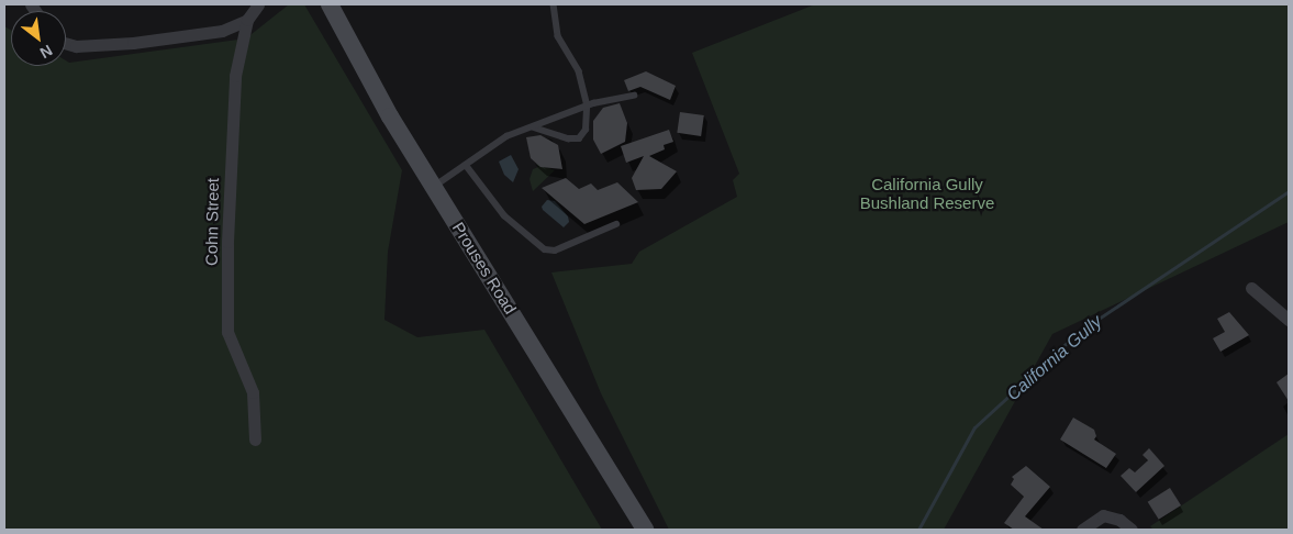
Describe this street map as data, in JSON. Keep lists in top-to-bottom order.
{
  "streets": {
    "street": ["Cohn Street", "Prouses Road"]
  },
  "water": ["California Gully"],
  "parks": ["California Gully Bushland Reserve"],
  "north": "bottom right"
}
